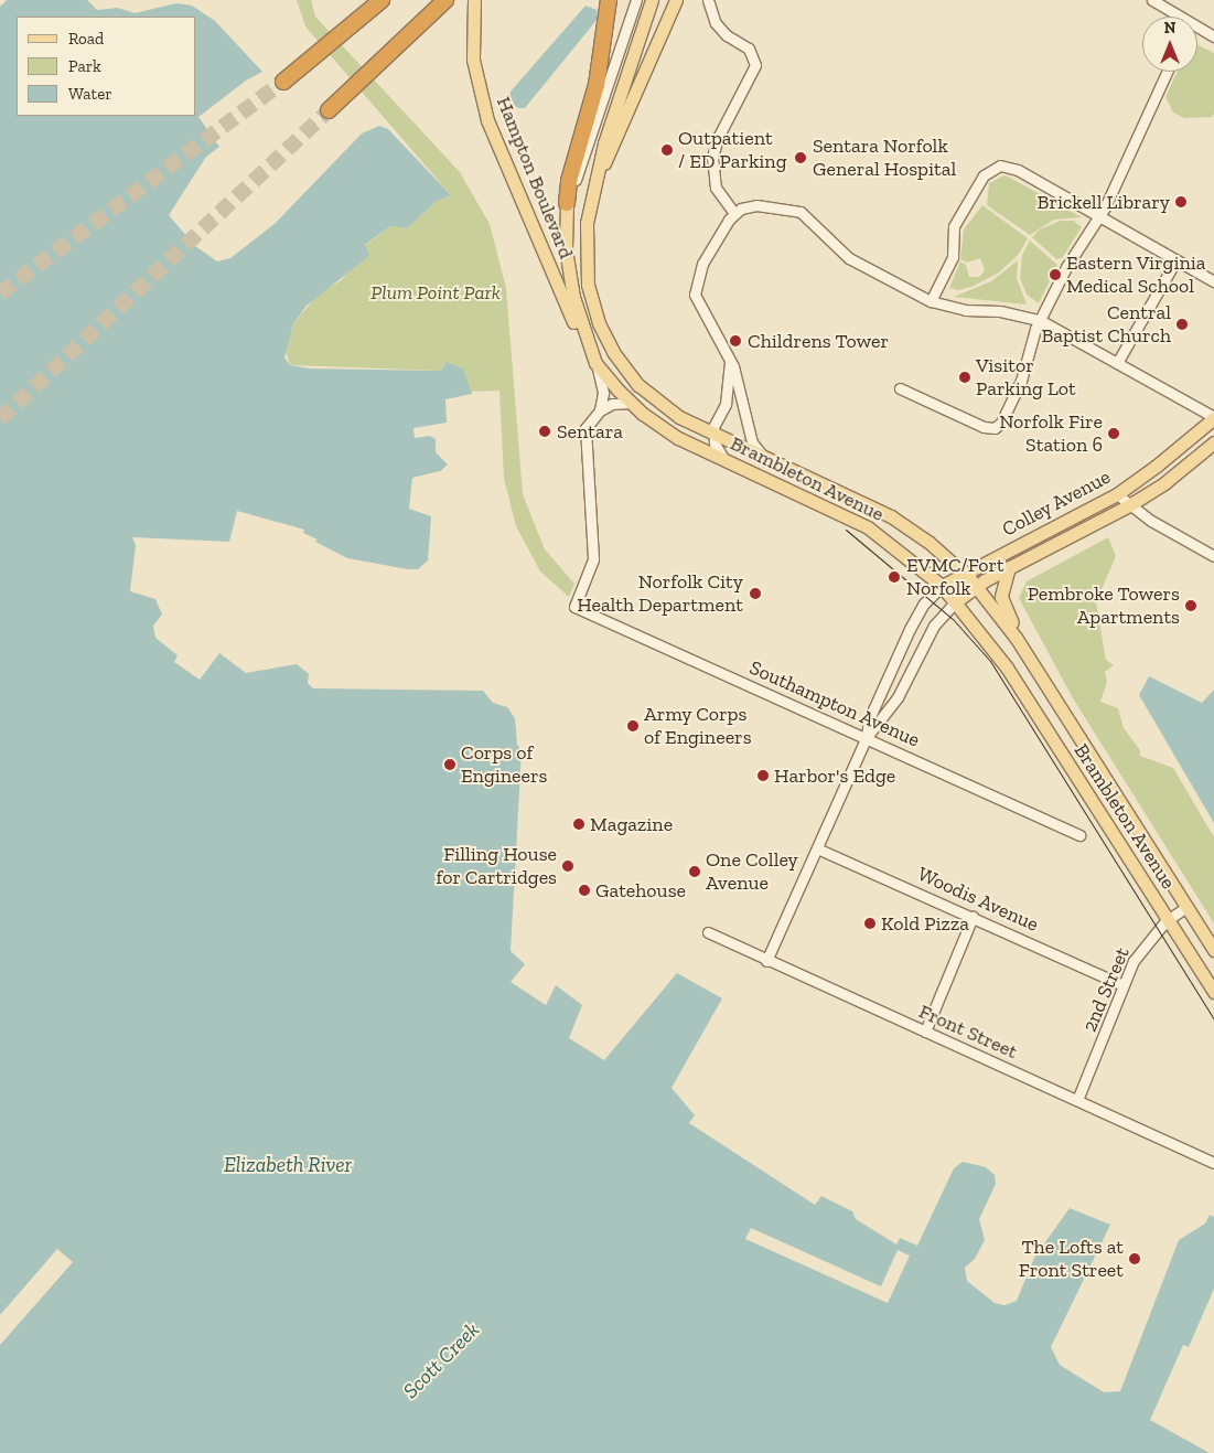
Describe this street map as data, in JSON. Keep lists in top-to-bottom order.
{
  "streets": {
    "main road": ["Hampton Boulevard", "Brambleton Avenue", "Colley Avenue"],
    "street": [
      "Southampton Avenue",
      "Woodis Avenue",
      "2nd Street",
      "Front Street"
    ]
  },
  "crossings": [
    ["Hampton Boulevard", "Brambleton Avenue"],
    ["Brambleton Avenue", "Colley Avenue"],
    ["Brambleton Avenue", "2nd Street"],
    ["Colley Avenue", "Southampton Avenue"],
    ["Colley Avenue", "Woodis Avenue"],
    ["Colley Avenue", "Front Street"],
    ["Woodis Avenue", "2nd Street"],
    ["2nd Street", "Front Street"]
  ],
  "water": ["Elizabeth River", "Scott Creek"],
  "parks": ["Plum Point Park"],
  "places": [
    "Outpatient / ED Parking",
    "Sentara Norfolk General Hospital",
    "Brickell Library",
    "Eastern Virginia Medical School",
    "Central Baptist Church",
    "Childrens Tower",
    "Visitor Parking Lot",
    "Sentara",
    "Norfolk Fire Station 6",
    "EVMC/Fort Norfolk",
    "Norfolk City Health Department",
    "Pembroke Towers Apartments",
    "Army Corps of Engineers",
    "Corps of Engineers",
    "Harbor's Edge",
    "Magazine",
    "Filling House for Cartridges",
    "One Colley Avenue",
    "Gatehouse",
    "Kold Pizza",
    "The Lofts at Front Street"
  ],
  "legend": ["Road", "Park", "Water"],
  "north": "top"
}
